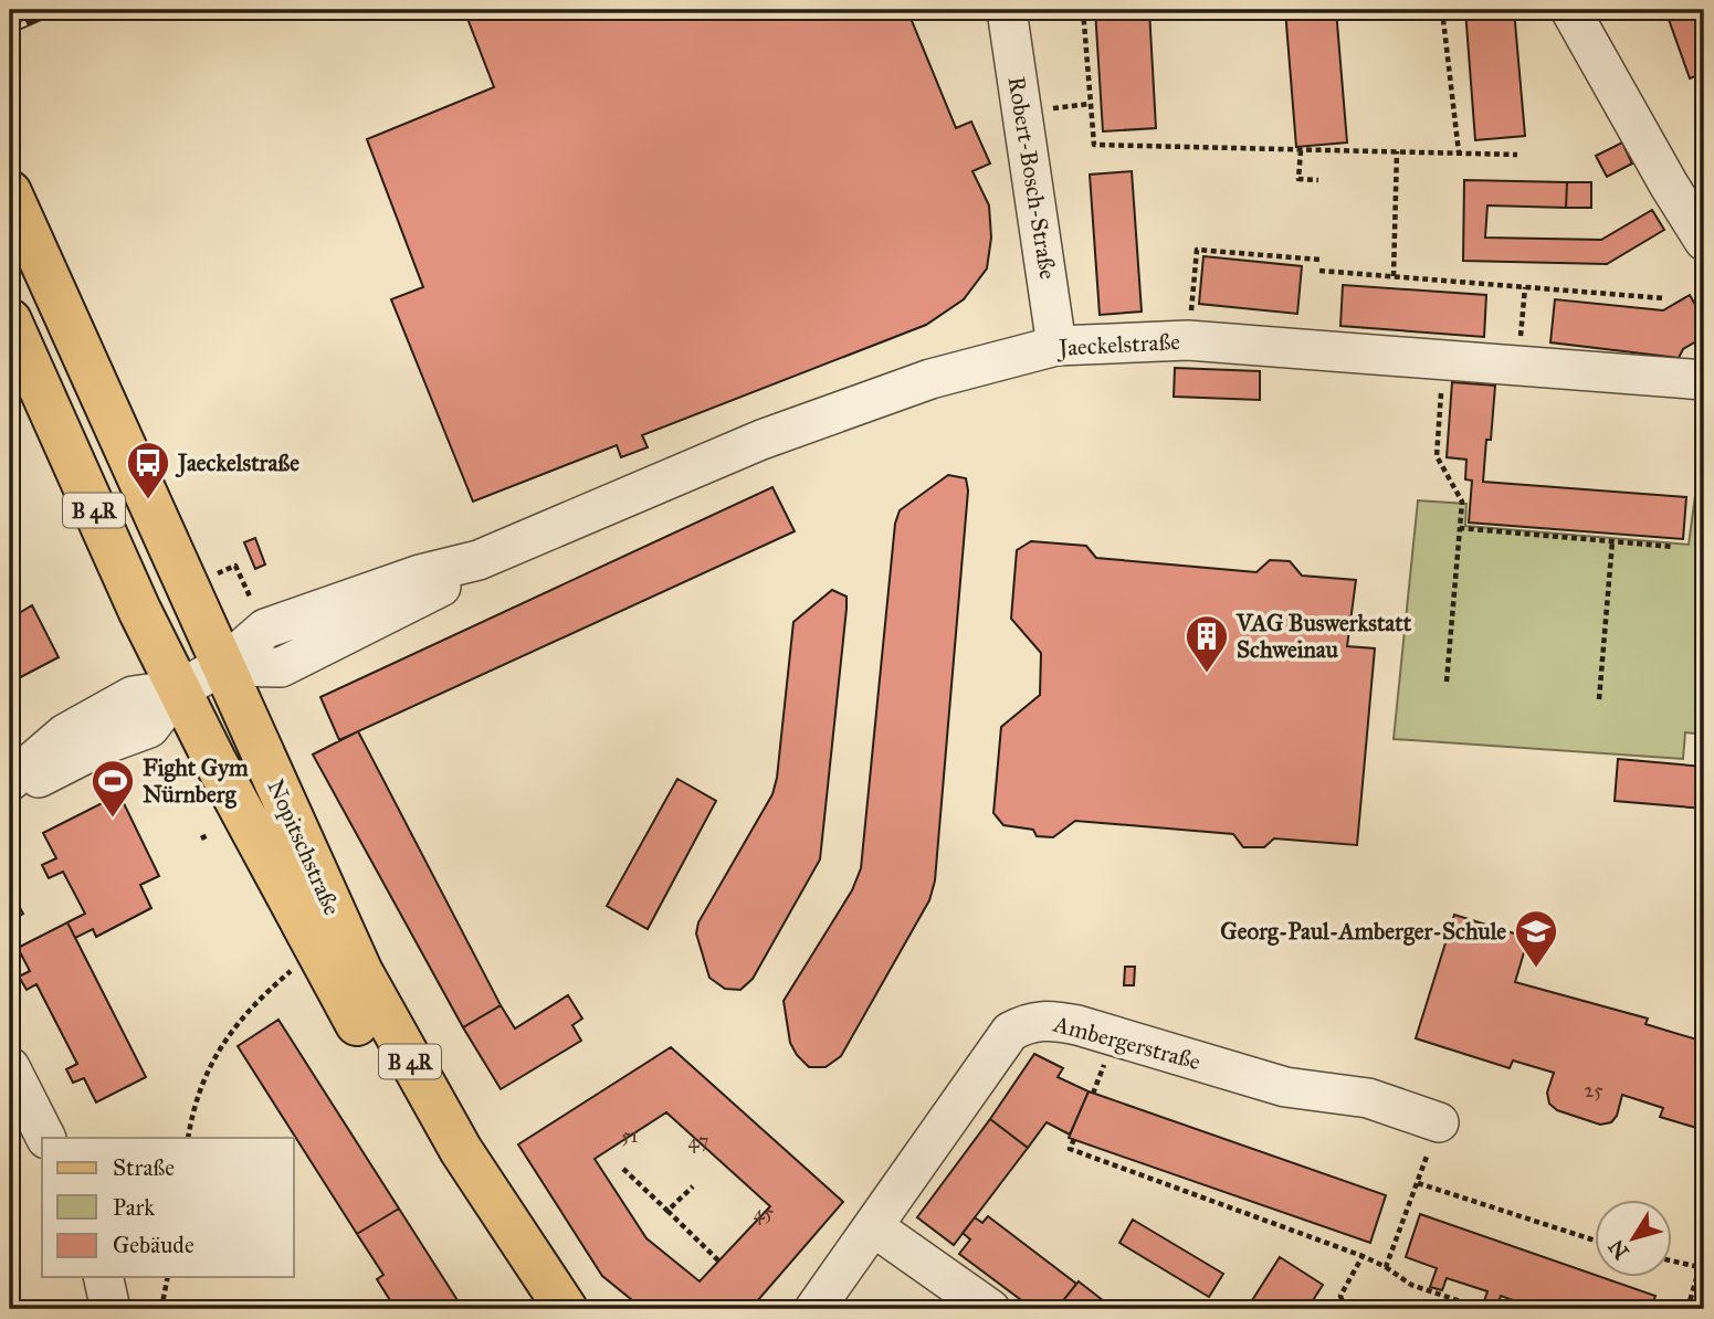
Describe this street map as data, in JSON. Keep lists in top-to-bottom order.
{
  "streets": {
    "main road": ["B 4R", "Nopitschstraße"],
    "street": ["Robert-Bosch-Straße", "Jaeckelstraße", "Ambergerstraße"]
  },
  "crossings": [
    ["Robert-Bosch-Straße", "Jaeckelstraße"],
    ["Jaeckelstraße", "Nopitschstraße"]
  ],
  "places": {
    "bus stop": ["Jaeckelstraße"],
    "building": ["VAG Buswerkstatt Schweinau"],
    "sports": ["Fight Gym Nürnberg"],
    "school or university": ["Georg-Paul-Amberger-Schule"]
  },
  "house_numbers": [
    "25",
    "51",
    "47",
    "45"
  ],
  "legend": ["Straße", "Park", "Gebäude"],
  "north": "bottom left"
}
